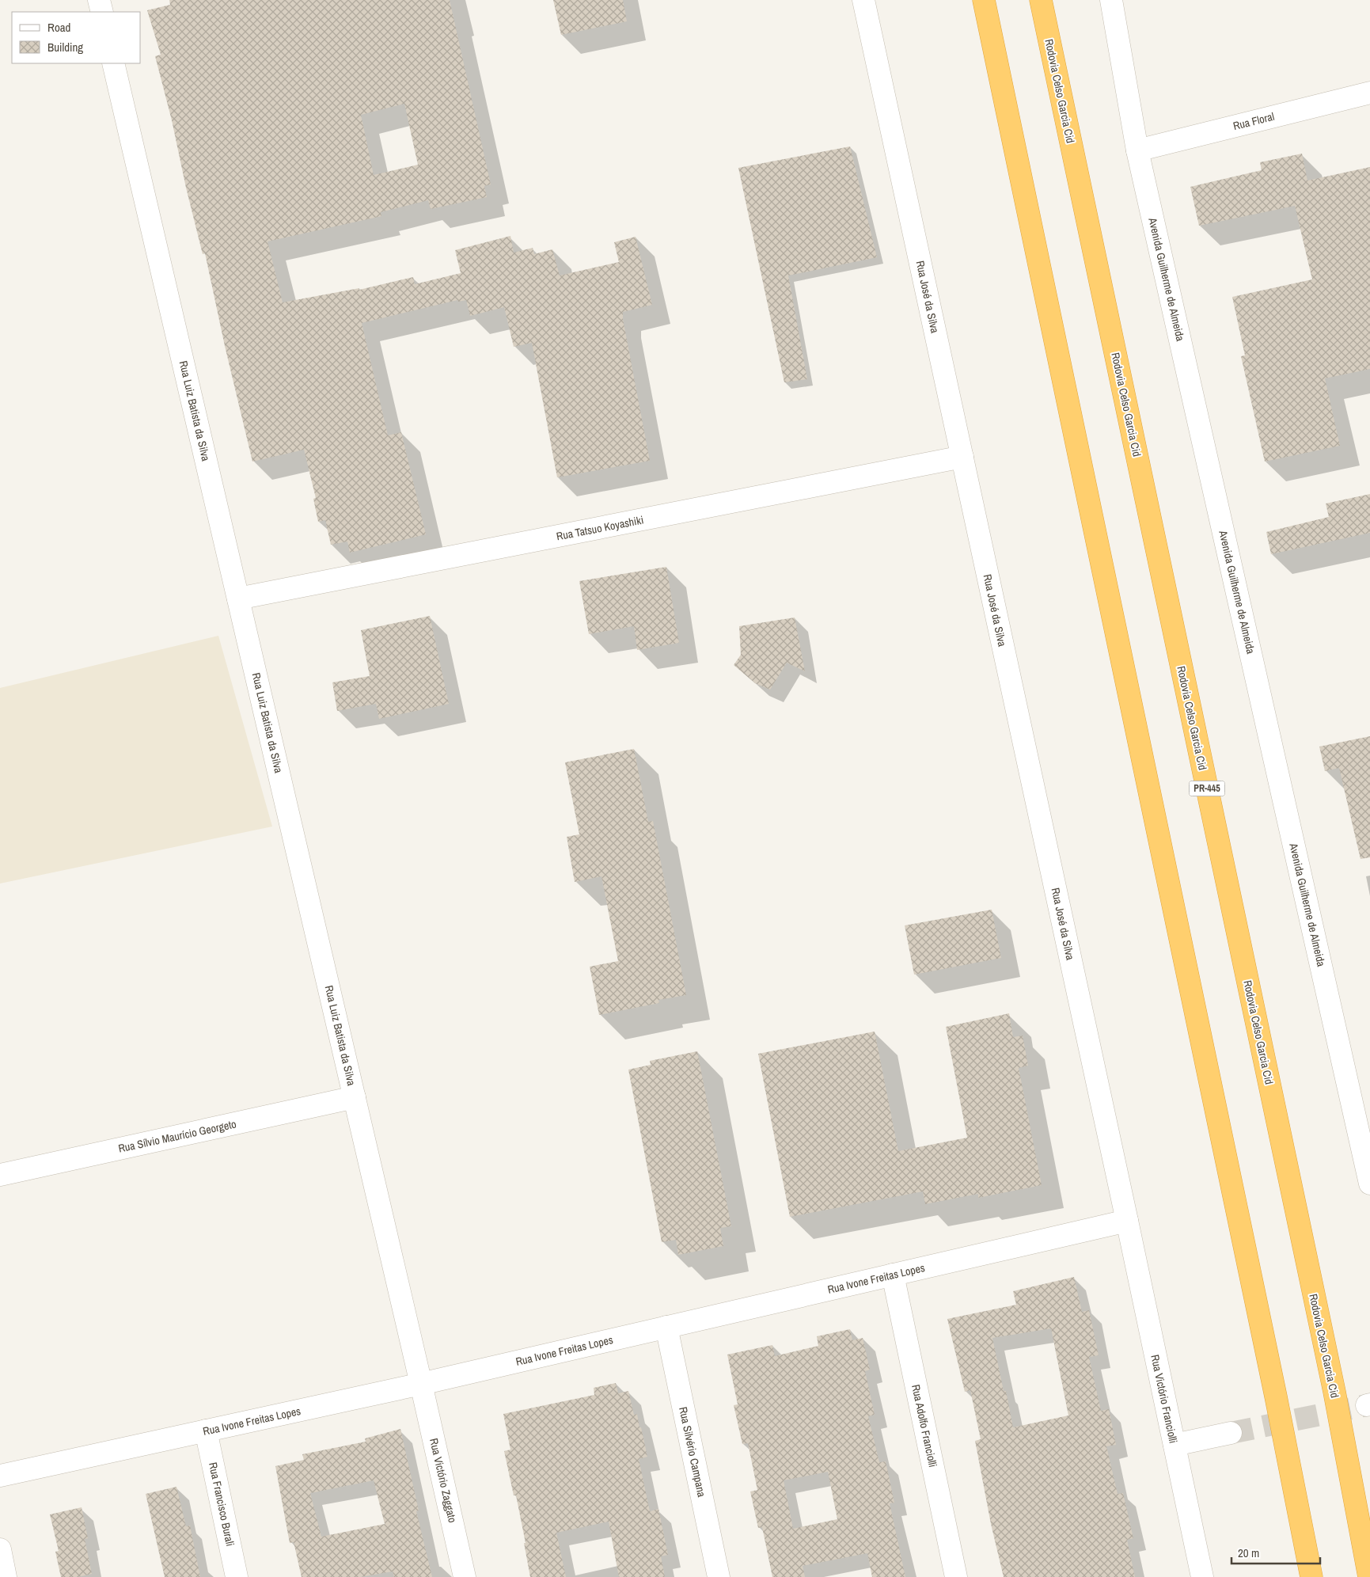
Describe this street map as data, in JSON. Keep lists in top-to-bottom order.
{
  "streets": {
    "highway": ["Rodovia Celso Garcia Cid", "PR-445"],
    "street": [
      "Rua Floral",
      "Avenida Guilherme de Almeida",
      "Rua José da Silva",
      "Rua Luiz Batista da Silva",
      "Rua Tatsuo Koyashiki",
      "Rua Sílvio Maurício Georgeto",
      "Rua Ivone Freitas Lopes",
      "Rua Victório Franciolli",
      "Rua Adolfo Franciolli",
      "Rua Silvério Campana",
      "Rua Victório Zaggato",
      "Rua Francisco Burali"
    ]
  },
  "crossings": [
    ["Rua Floral", "Avenida Guilherme de Almeida"],
    ["Rua José da Silva", "Rua Tatsuo Koyashiki"],
    ["Rua José da Silva", "Rua Ivone Freitas Lopes"],
    ["Rua José da Silva", "Rua Victório Franciolli"],
    ["Rua Luiz Batista da Silva", "Rua Tatsuo Koyashiki"],
    ["Rua Luiz Batista da Silva", "Rua Sílvio Maurício Georgeto"],
    ["Rua Luiz Batista da Silva", "Rua Ivone Freitas Lopes"],
    ["Rua Luiz Batista da Silva", "Rua Victório Zaggato"],
    ["Rua Ivone Freitas Lopes", "Rua Victório Franciolli"],
    ["Rua Ivone Freitas Lopes", "Rua Adolfo Franciolli"],
    ["Rua Ivone Freitas Lopes", "Rua Silvério Campana"],
    ["Rua Ivone Freitas Lopes", "Rua Victório Zaggato"],
    ["Rua Ivone Freitas Lopes", "Rua Francisco Burali"]
  ],
  "legend": ["Road", "Building"],
  "scale_bar": "20 m"
}
